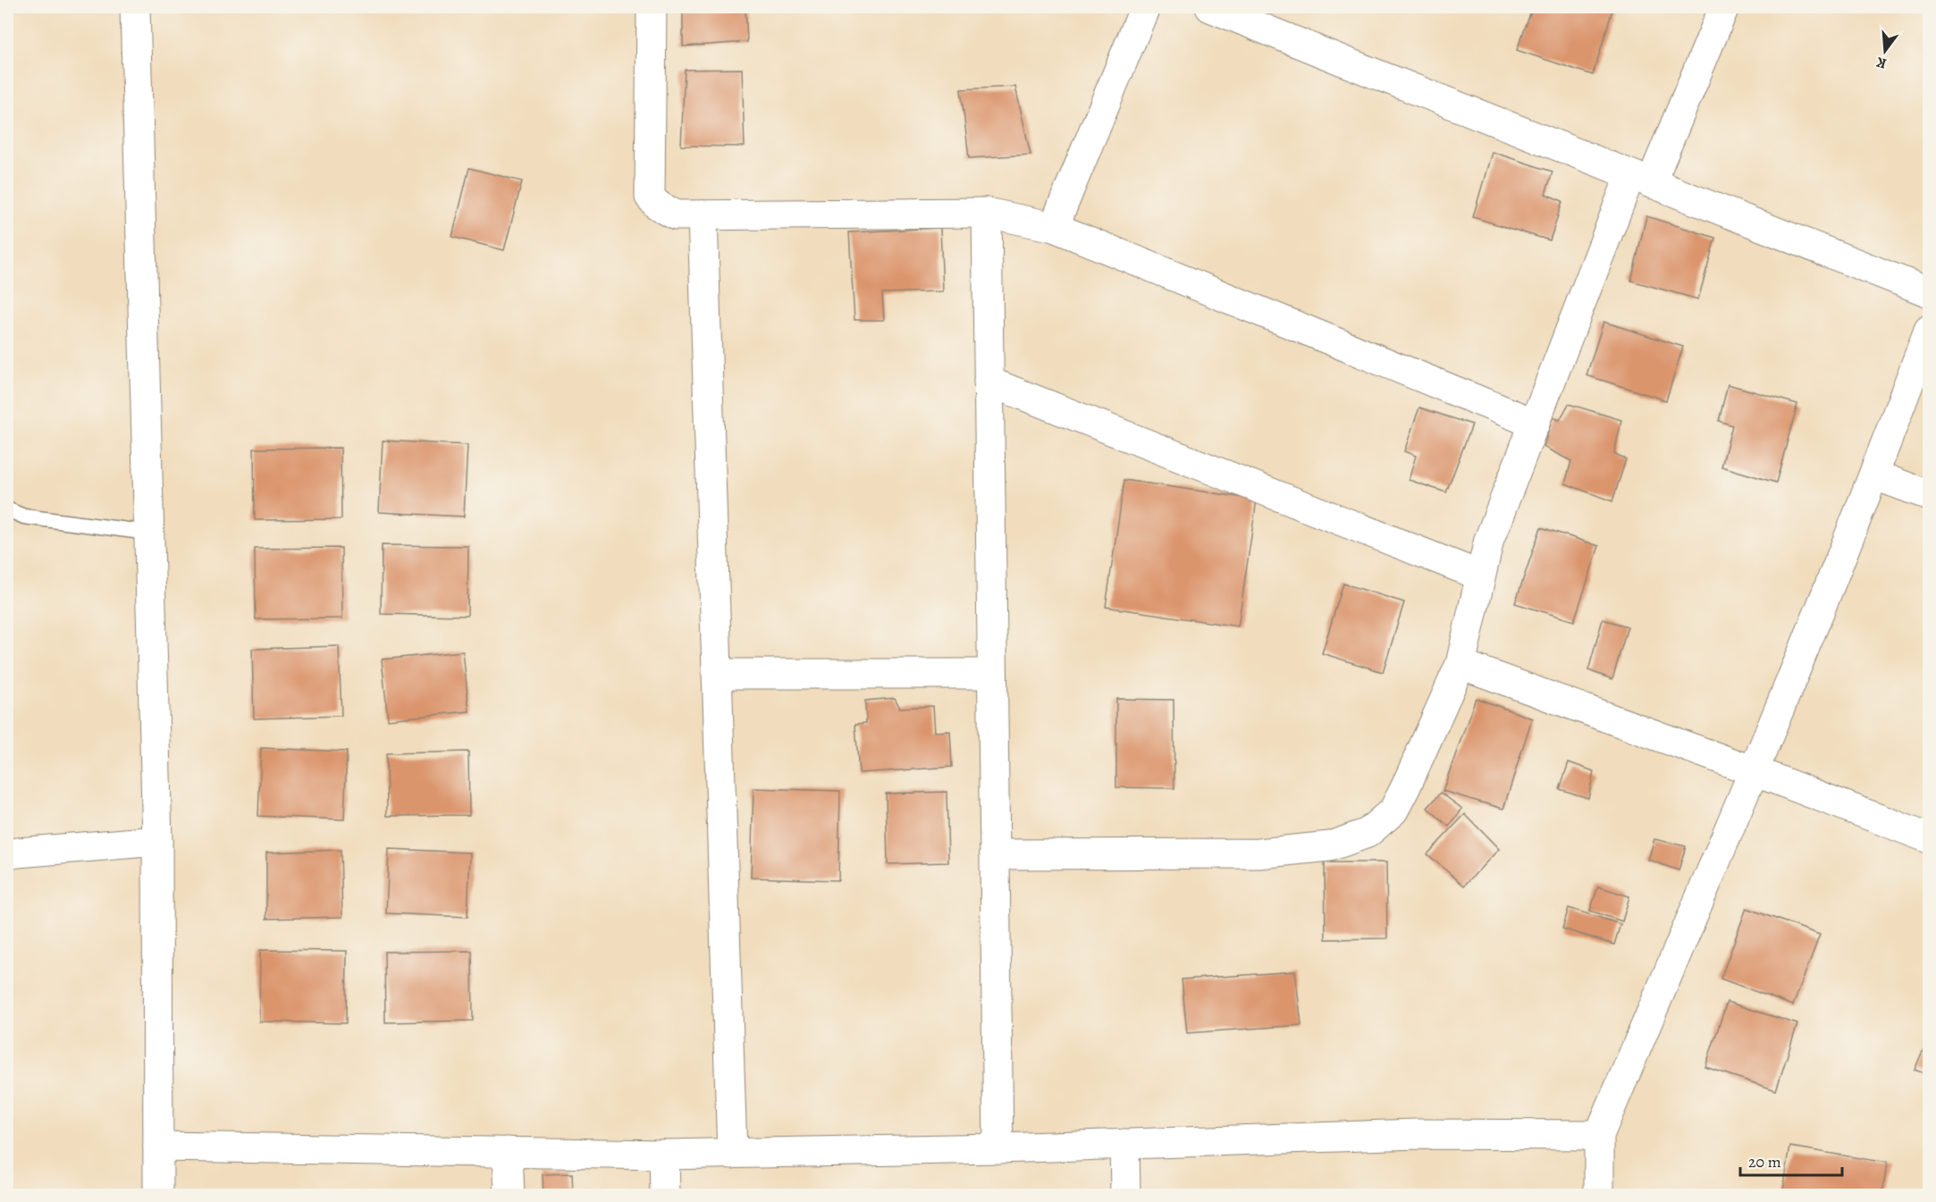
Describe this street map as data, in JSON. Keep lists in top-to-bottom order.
{
  "scale_bar": "20 m",
  "north": "bottom"
}
